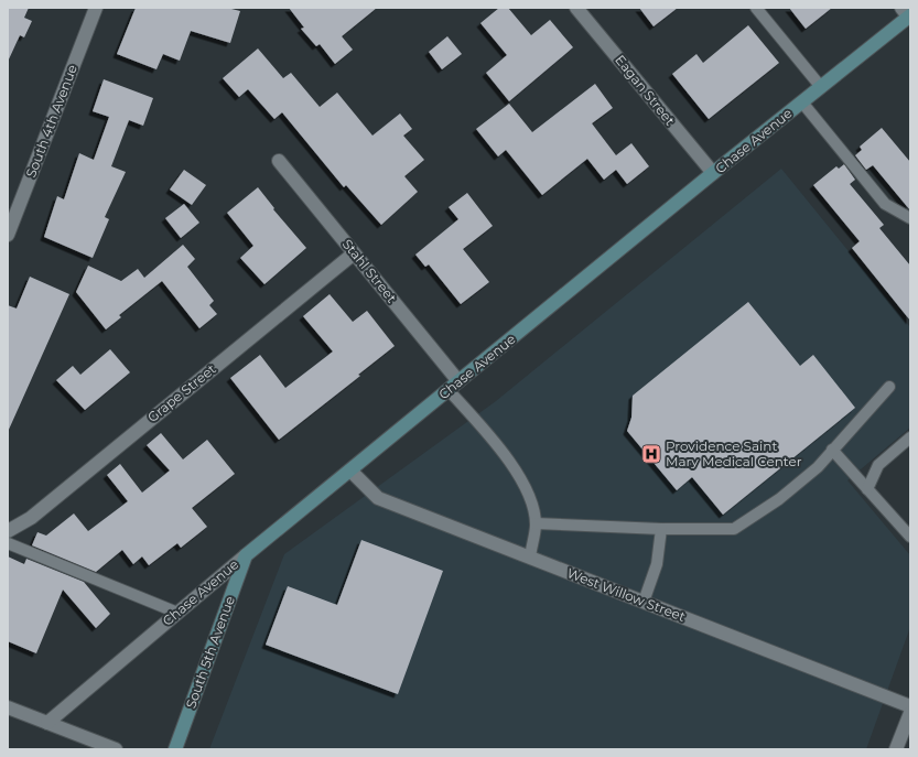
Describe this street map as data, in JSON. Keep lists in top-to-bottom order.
{
  "streets": {
    "street": [
      "Eagan Street",
      "South 4th Avenue",
      "Chase Avenue",
      "Stahl Street",
      "Grape Street",
      "West Willow Street",
      "South 5th Avenue"
    ]
  },
  "crossings": [
    ["Eagan Street", "Chase Avenue"],
    ["Chase Avenue", "Stahl Street"],
    ["Chase Avenue", "West Willow Street"],
    ["Chase Avenue", "South 5th Avenue"],
    ["Stahl Street", "Grape Street"]
  ],
  "places": {
    "hospital": ["Providence Saint Mary Medical Center"]
  }
}
